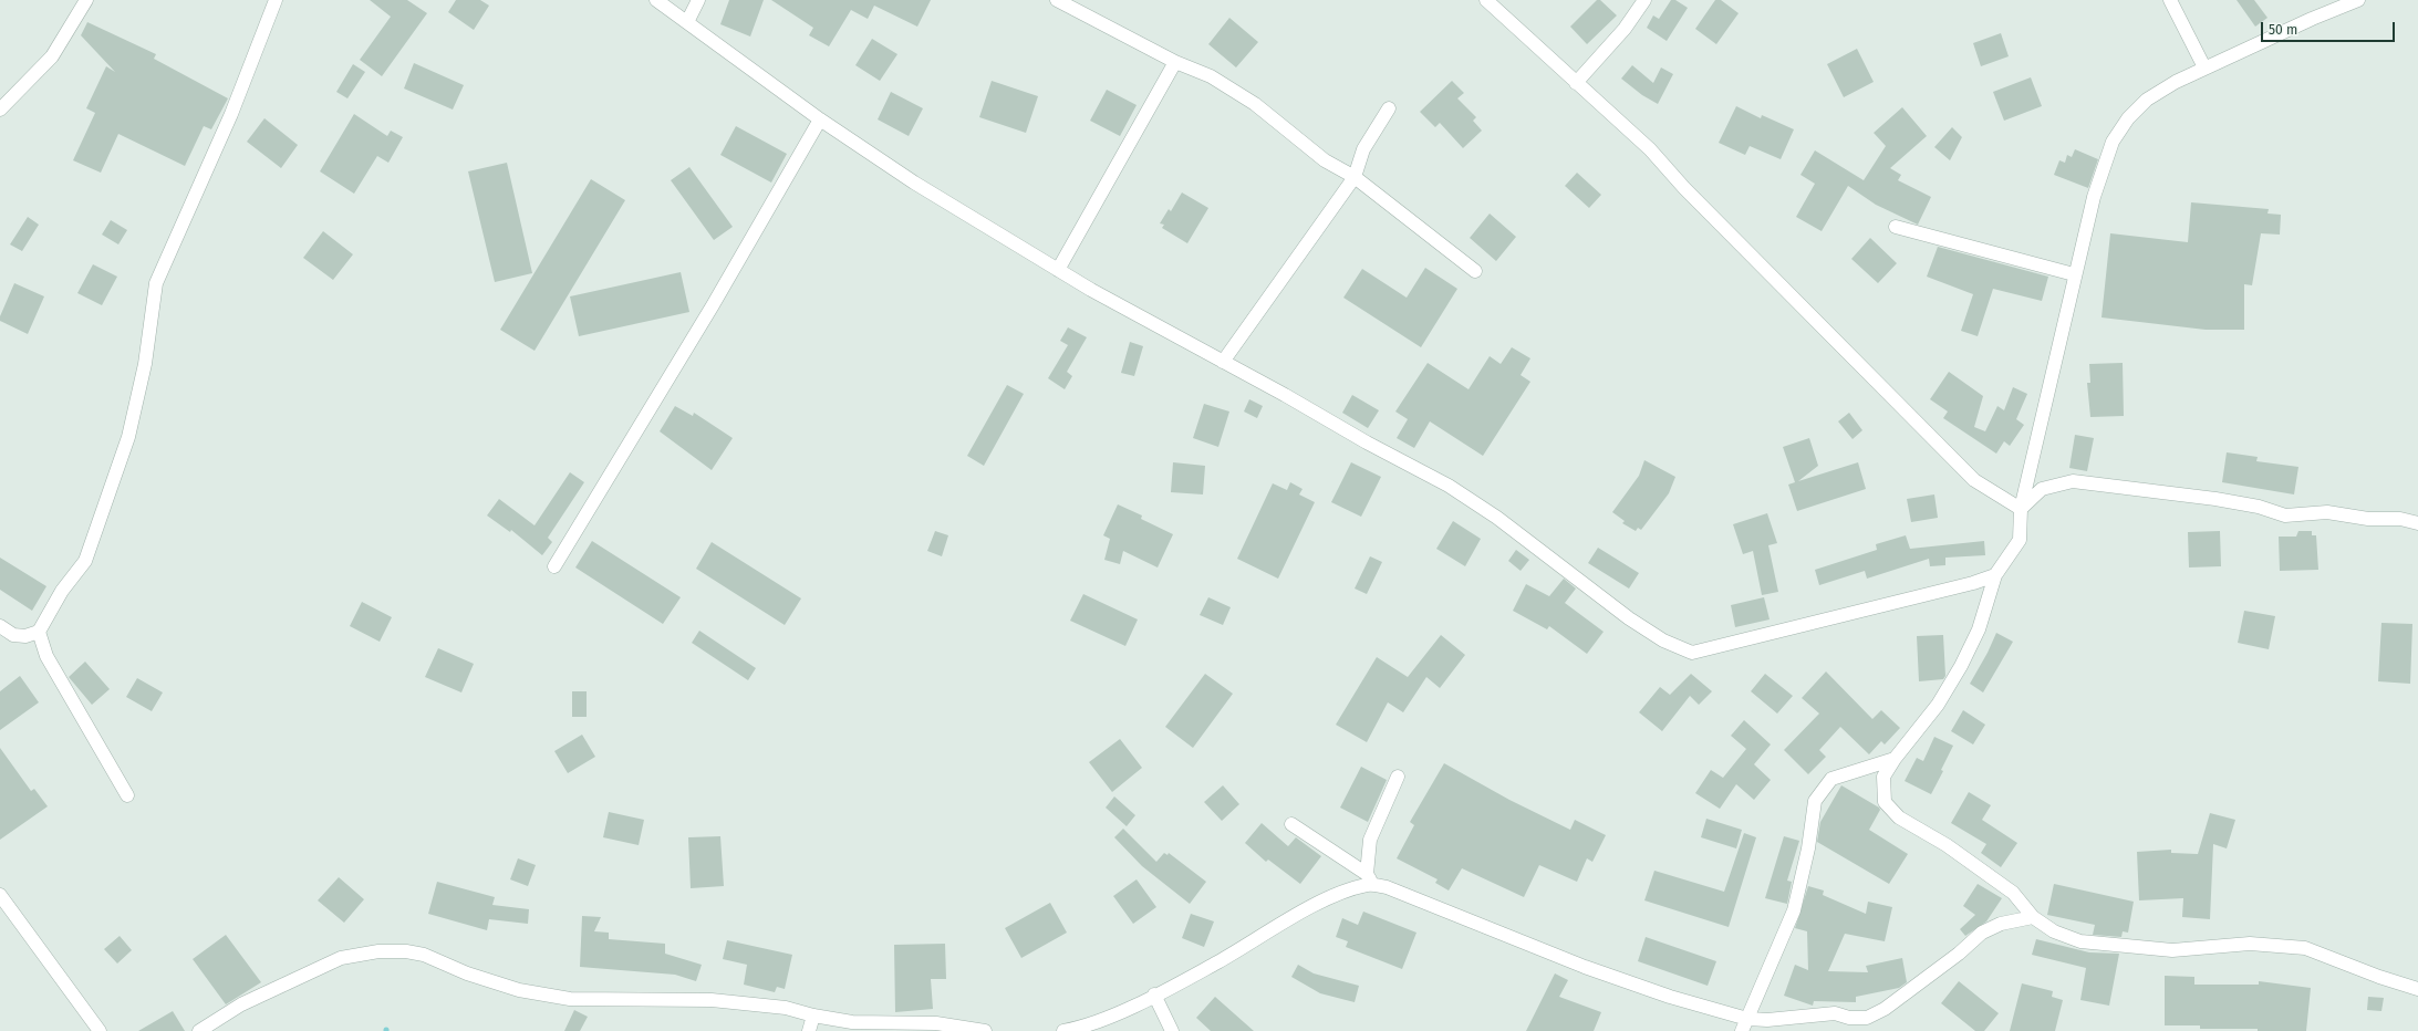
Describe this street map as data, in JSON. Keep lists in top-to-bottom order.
{
  "scale_bar": "50 m"
}
